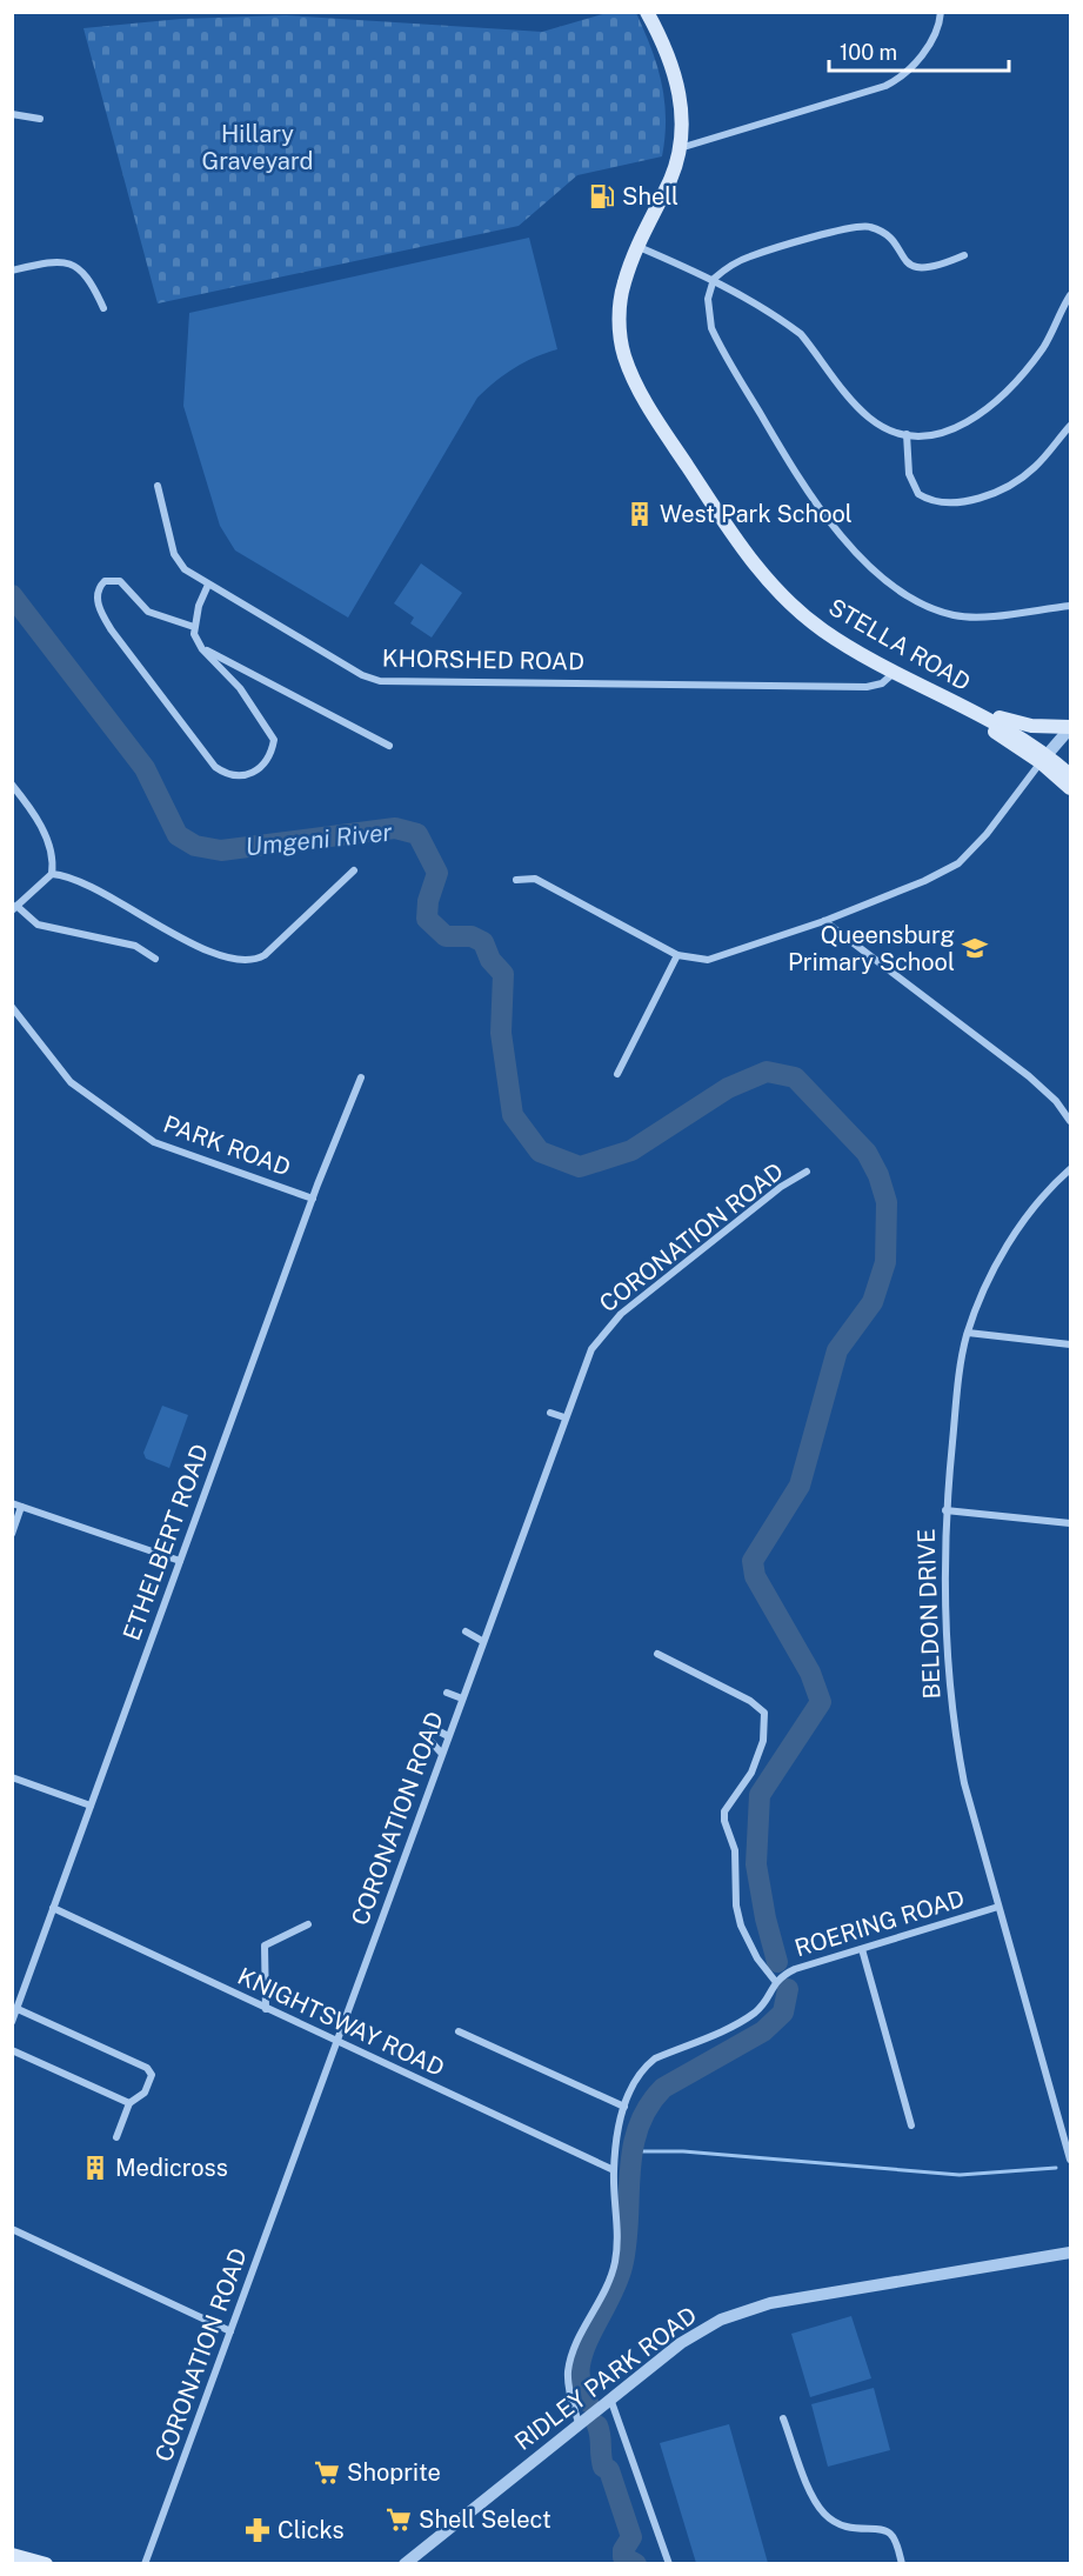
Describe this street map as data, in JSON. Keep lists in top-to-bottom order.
{
  "streets": {
    "main road": ["STELLA ROAD"],
    "street": [
      "KHORSHED ROAD",
      "PARK ROAD",
      "CORONATION ROAD",
      "ETHELBERT ROAD",
      "BELDON DRIVE",
      "ROERING ROAD",
      "KNIGHTSWAY ROAD",
      "RIDLEY PARK ROAD"
    ]
  },
  "crossings": [
    ["STELLA ROAD", "KHORSHED ROAD"],
    ["PARK ROAD", "ETHELBERT ROAD"],
    ["CORONATION ROAD", "KNIGHTSWAY ROAD"],
    ["ETHELBERT ROAD", "KNIGHTSWAY ROAD"],
    ["BELDON DRIVE", "ROERING ROAD"]
  ],
  "water": ["Umgeni River"],
  "parks": ["Hillary Graveyard"],
  "places": {
    "fuel station": ["Shell"],
    "building": ["West Park School", "Medicross"],
    "school or university": ["Queensburg Primary School"],
    "supermarket": ["Shoprite", "Shell Select"],
    "pharmacy": ["Clicks"]
  },
  "scale_bar": "100 m"
}
